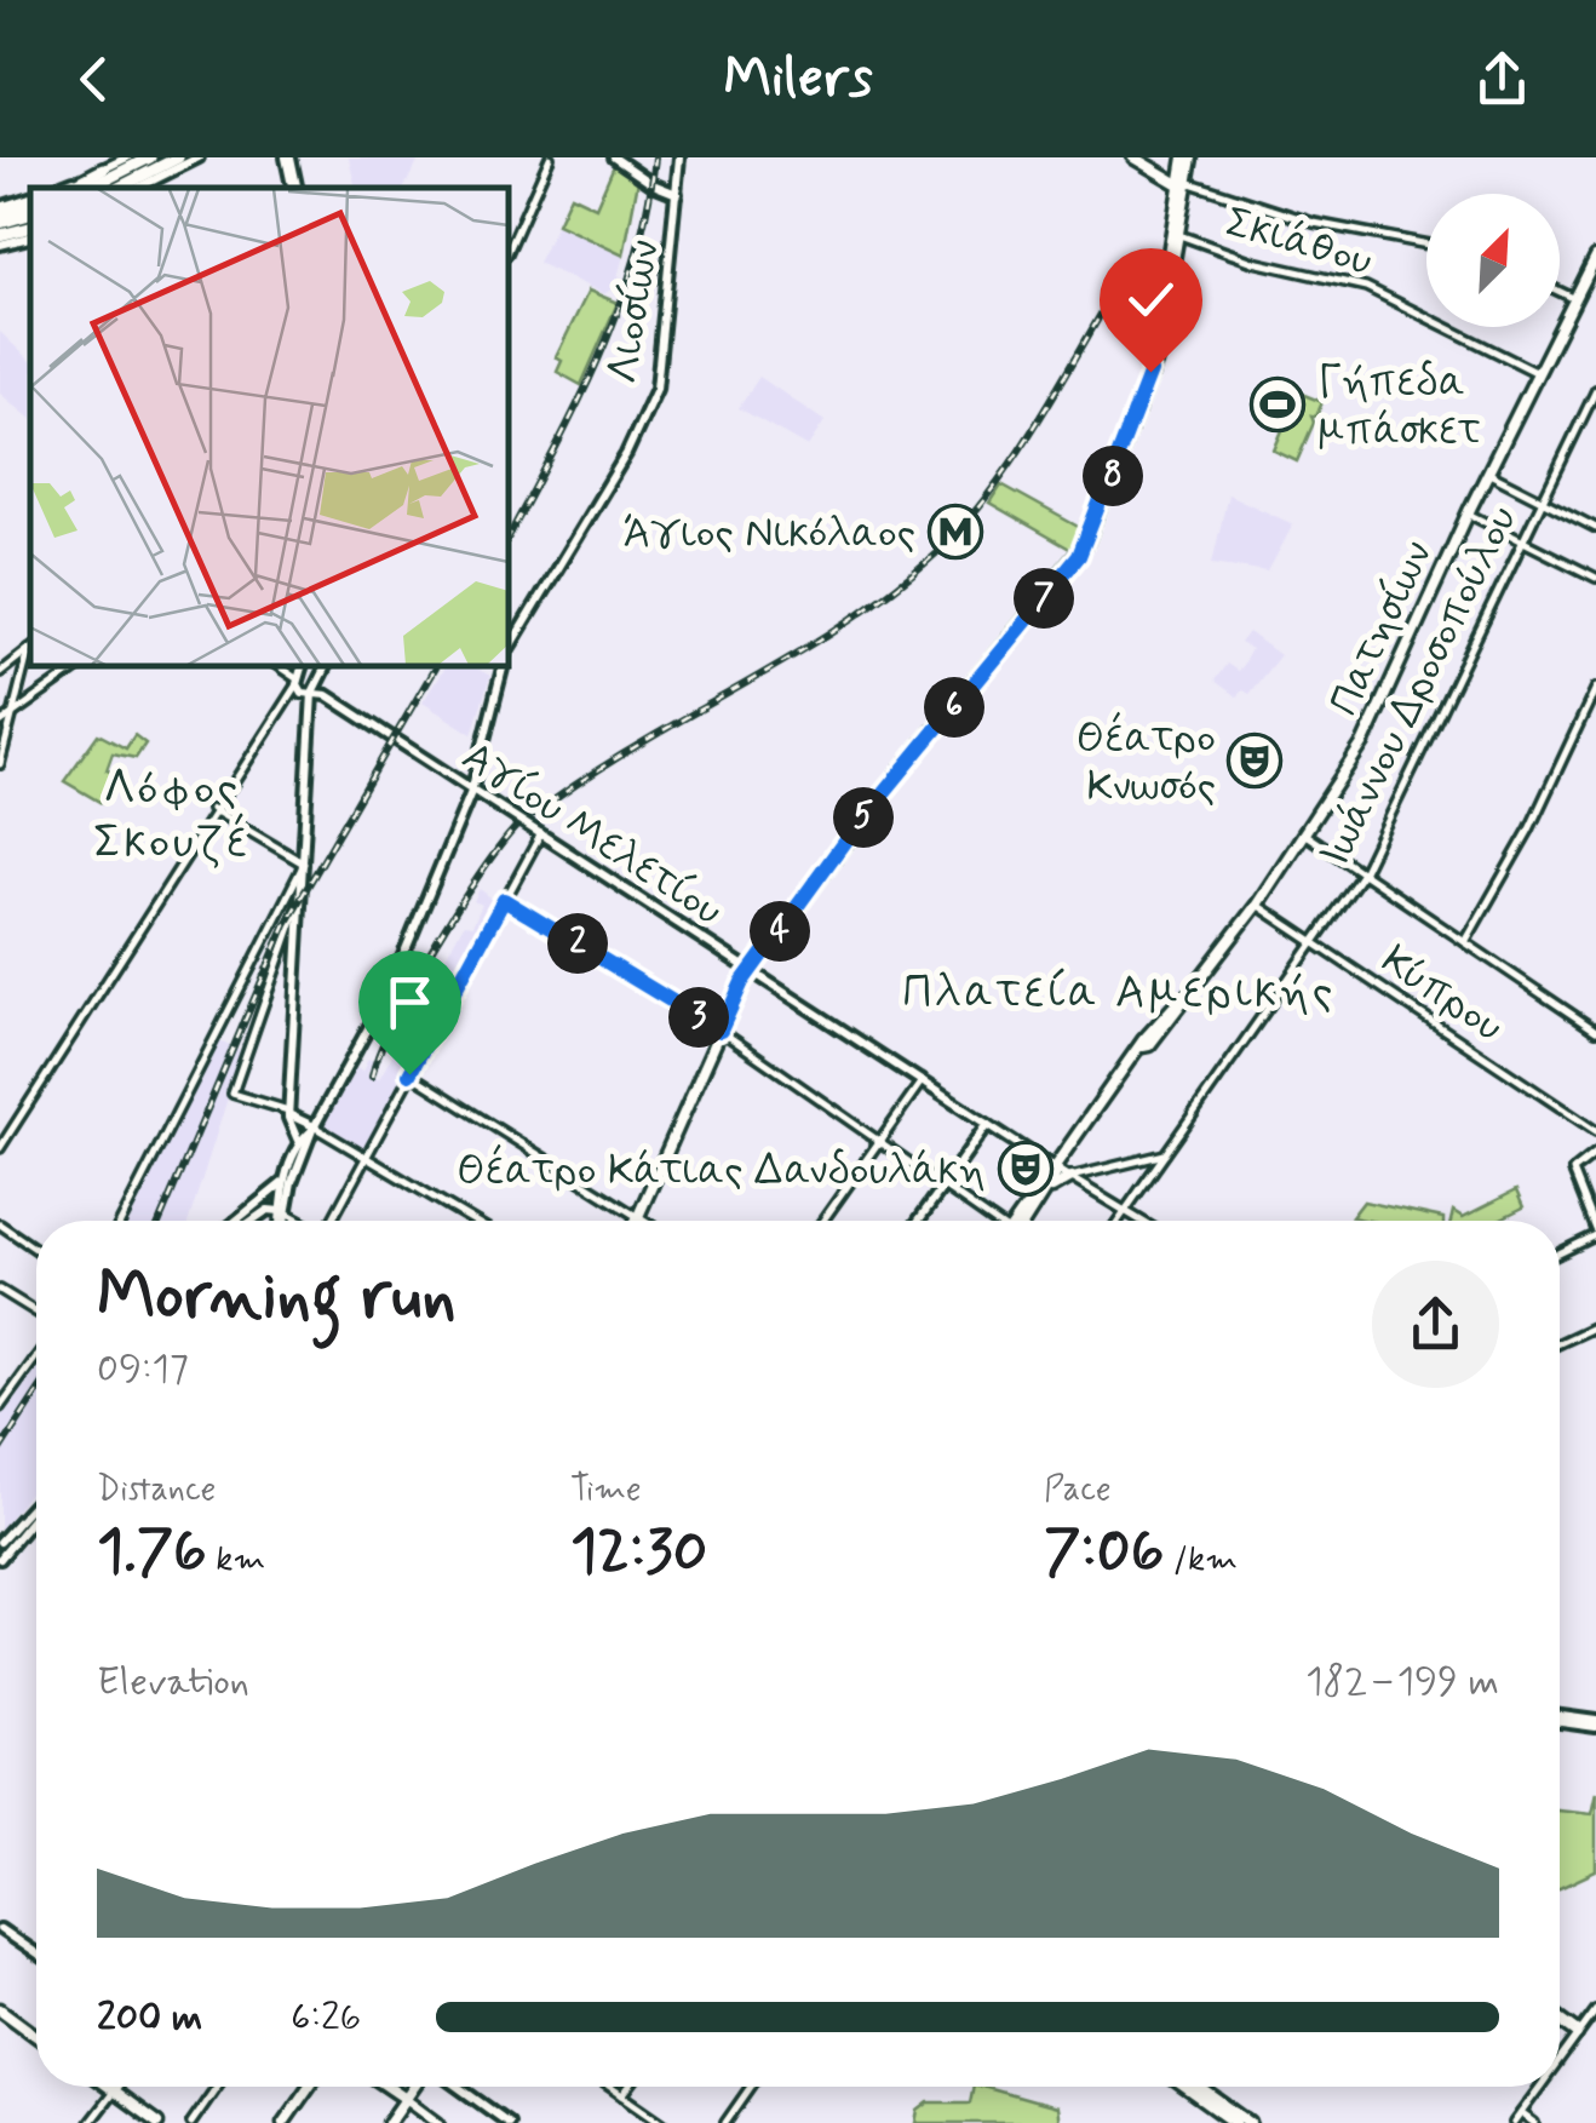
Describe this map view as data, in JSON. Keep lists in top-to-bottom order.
{
  "streets": {
    "main road": ["Λιοσίων", "Πατησίων", "Αγίου Μελετίου"],
    "street": ["Σκιάθου", "Ιωάννου Δροσοπούλου", "Κύπρου"]
  },
  "crossings": [
    ["Σκιάθου", "Πατησίων"],
    ["Πατησίων", "Αγίου Μελετίου"],
    ["Πατησίων", "Κύπρου"],
    ["Ιωάννου Δροσοπούλου", "Αγίου Μελετίου"],
    ["Ιωάννου Δροσοπούλου", "Κύπρου"]
  ],
  "districts": ["Λόφος Σκουζέ", "Πλατεία Αμερικής"],
  "places": {
    "sports": ["Γήπεδα μπάσκετ"],
    "metro station": ["Άγιος Νικόλαος"],
    "theatre": ["Θέατρο Κνωσός", "Θέατρο Κάτιας Δανδουλάκη"]
  },
  "north": "top right",
  "page": {
    "header": "Milers",
    "pins": [
      "8",
      "7",
      "6",
      "5",
      "4",
      "2",
      "3"
    ],
    "heading": ["Morning run", "09:17"],
    "stats": [
      ["Distance", "1.76 km"],
      ["Time", "12:30"],
      ["Pace", "7:06 /km"]
    ],
    "chart": ["Elevation", "182–199 m"],
    "list": [
      {
        "name": "200 m",
        "note": "6:26"
      }
    ]
  }
}
